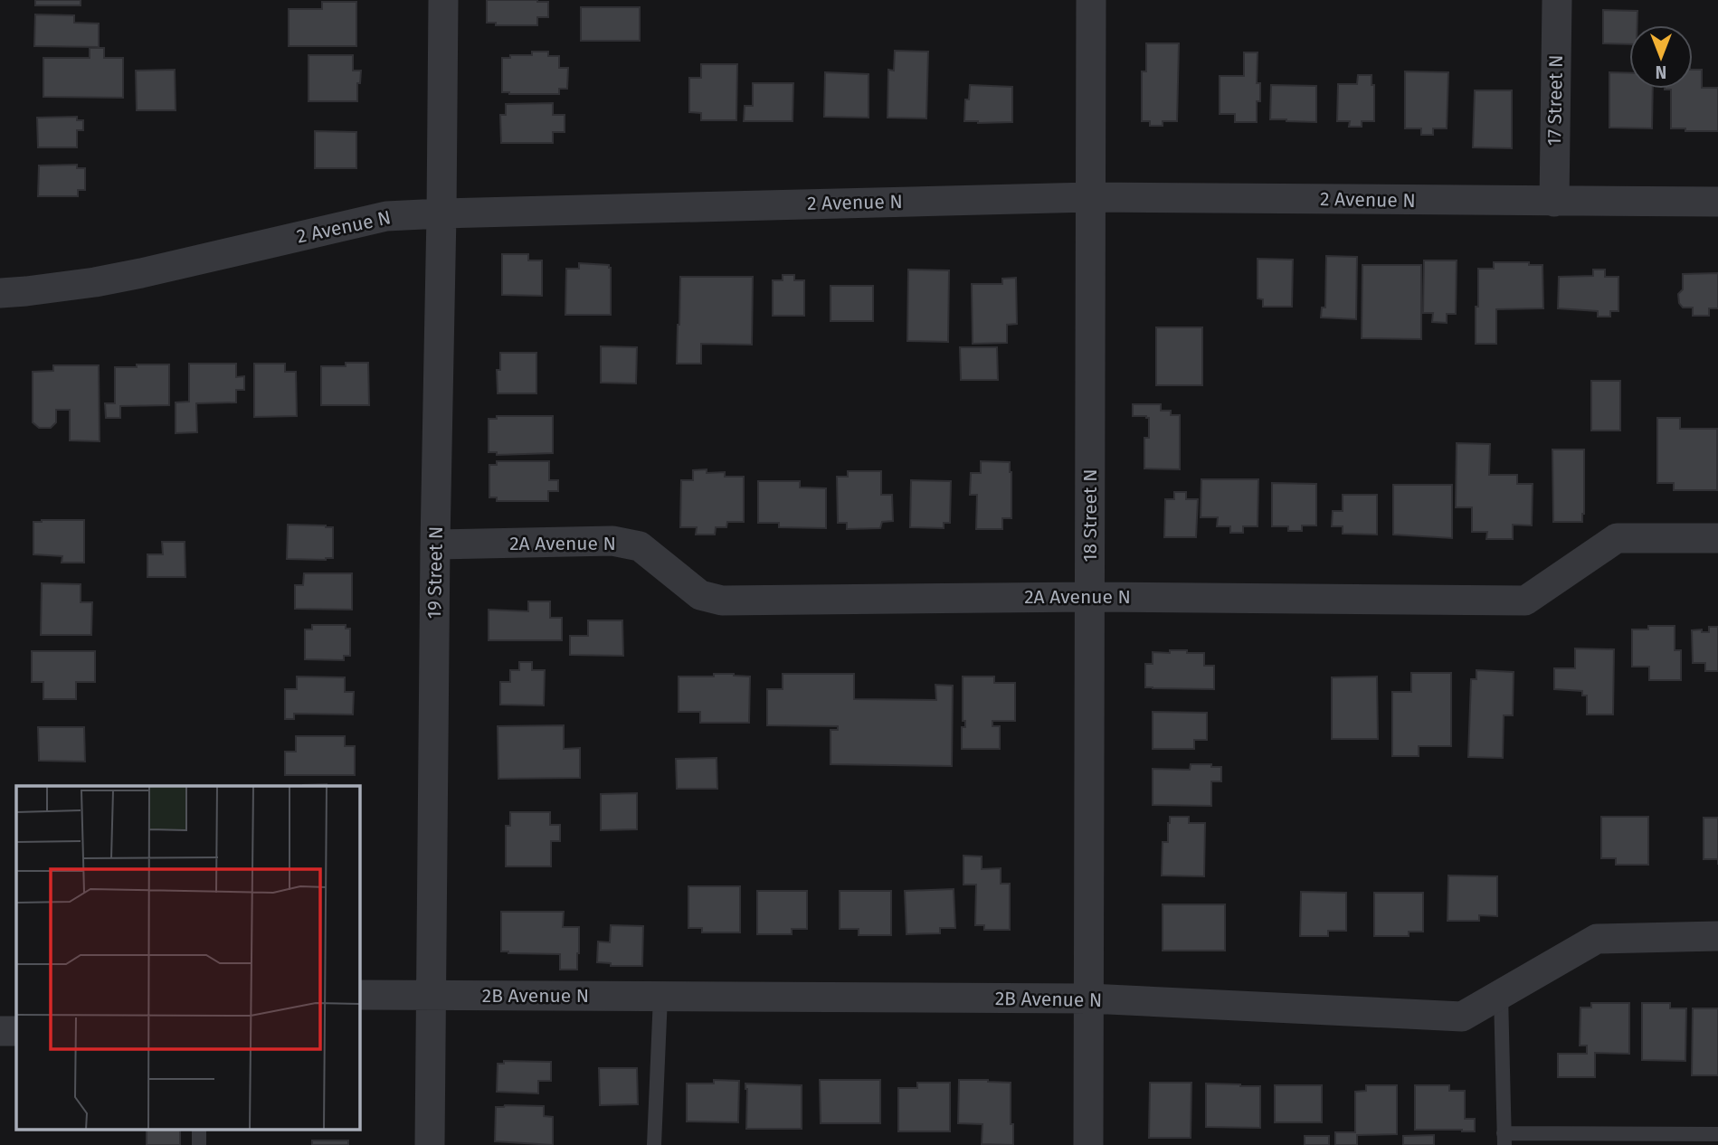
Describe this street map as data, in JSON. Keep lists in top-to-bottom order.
{
  "streets": {
    "street": [
      "17 Street N",
      "2 Avenue N",
      "18 Street N",
      "2A Avenue N",
      "19 Street N",
      "2B Avenue N"
    ]
  },
  "crossings": [
    ["17 Street N", "2 Avenue N"],
    ["2 Avenue N", "18 Street N"],
    ["2 Avenue N", "19 Street N"],
    ["18 Street N", "2A Avenue N"],
    ["18 Street N", "2B Avenue N"],
    ["2A Avenue N", "19 Street N"],
    ["19 Street N", "2B Avenue N"]
  ],
  "north": "bottom"
}
